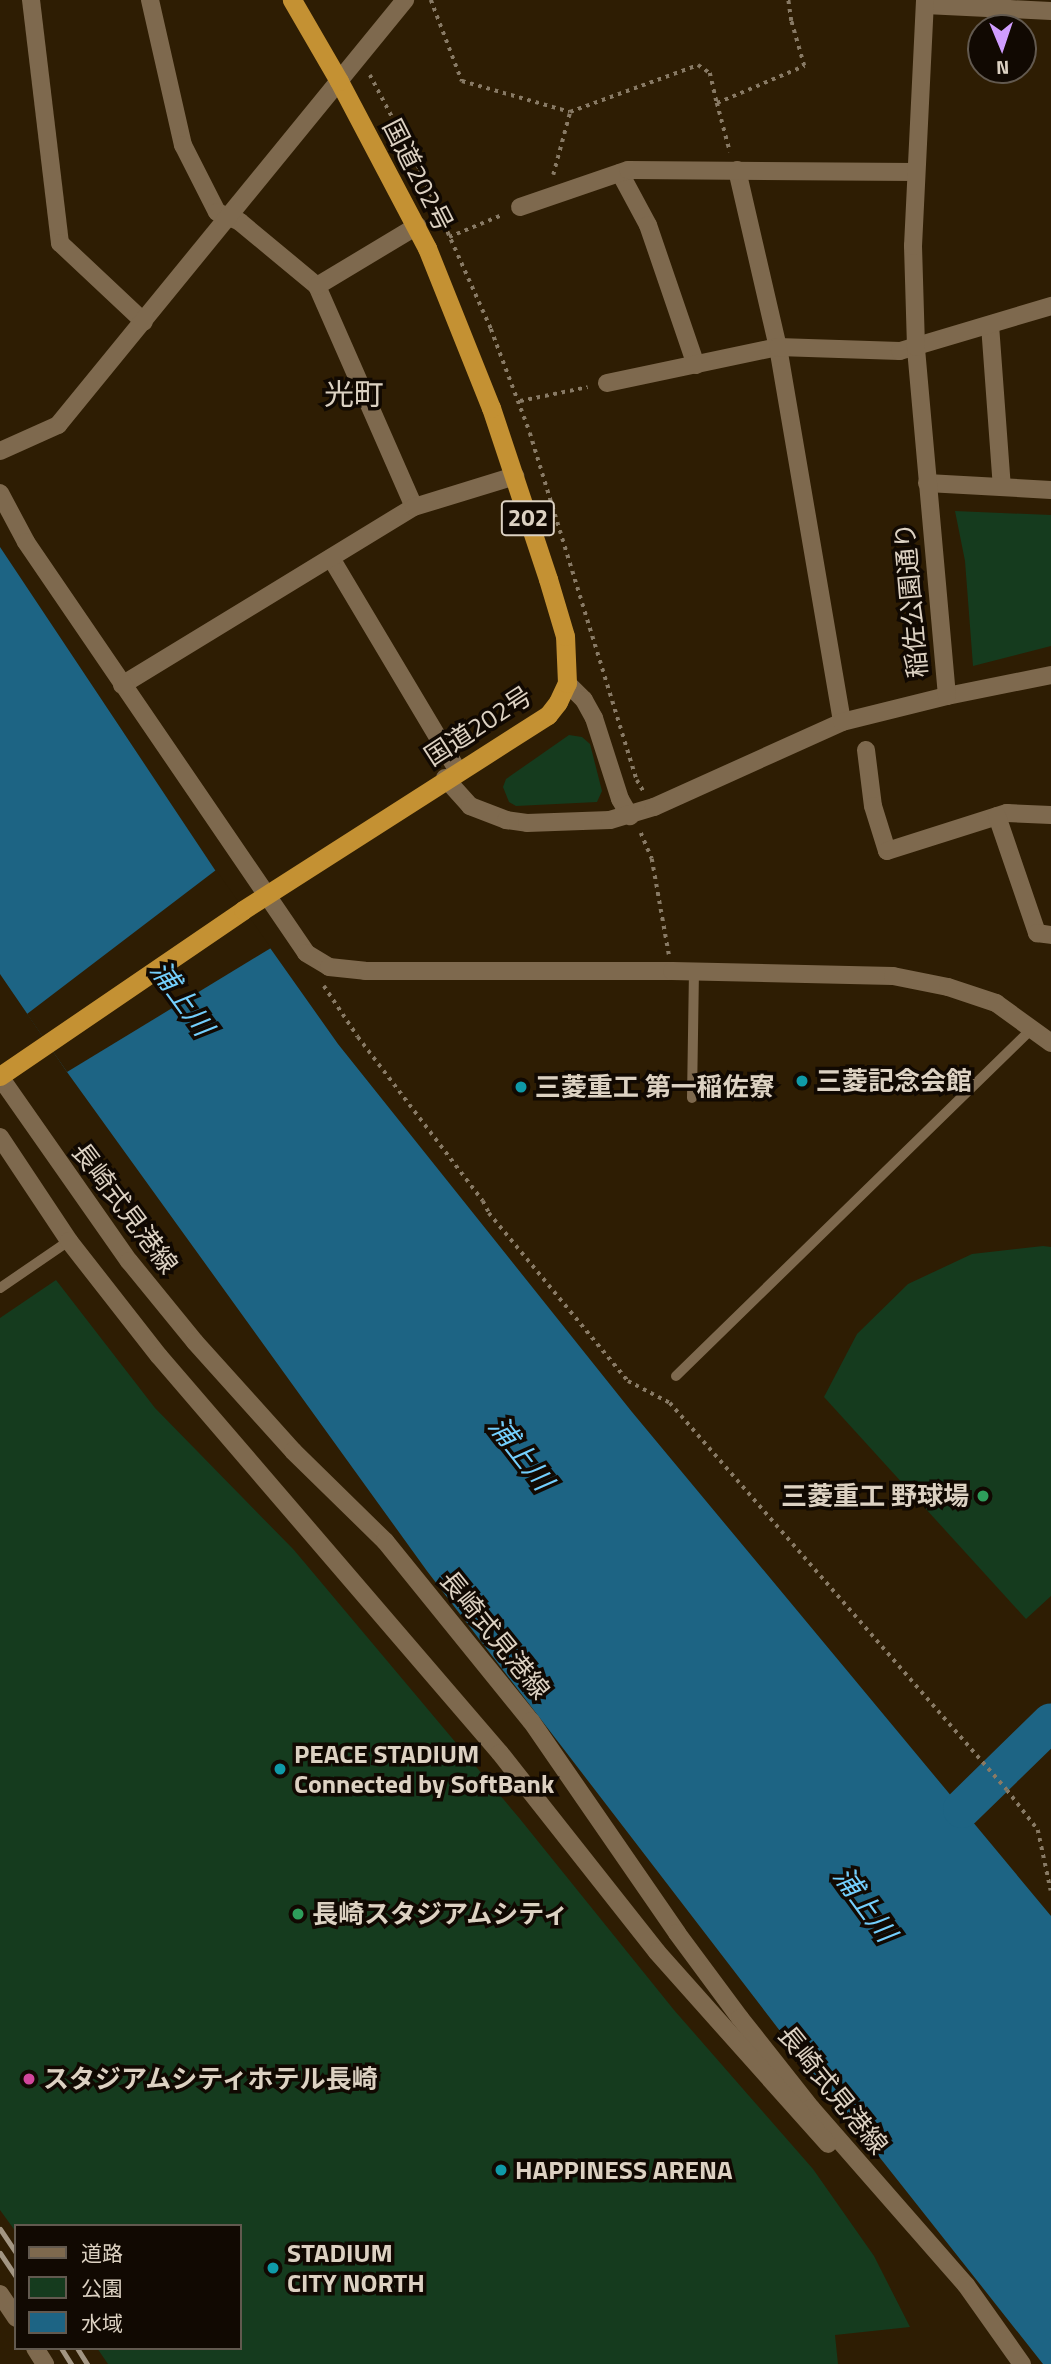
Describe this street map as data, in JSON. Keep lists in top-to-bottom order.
{
  "streets": {
    "highway": ["国道202号", "202"],
    "street": ["稲佐公園通り", "長崎式見港線"]
  },
  "crossings": [
    ["国道202号", "稲佐公園通り"],
    ["国道202号", "長崎式見港線"]
  ],
  "districts": ["光町"],
  "water": ["浦上川"],
  "places": [
    "三菱記念会館",
    "三菱重工 第一稲佐寮",
    "三菱重工 野球場",
    "PEACE STADIUM Connected by SoftBank",
    "長崎スタジアムシティ",
    "スタジアムシティホテル長崎",
    "HAPPINESS ARENA",
    "STADIUM CITY NORTH"
  ],
  "legend": ["道路", "公園", "水域"],
  "north": "bottom"
}
